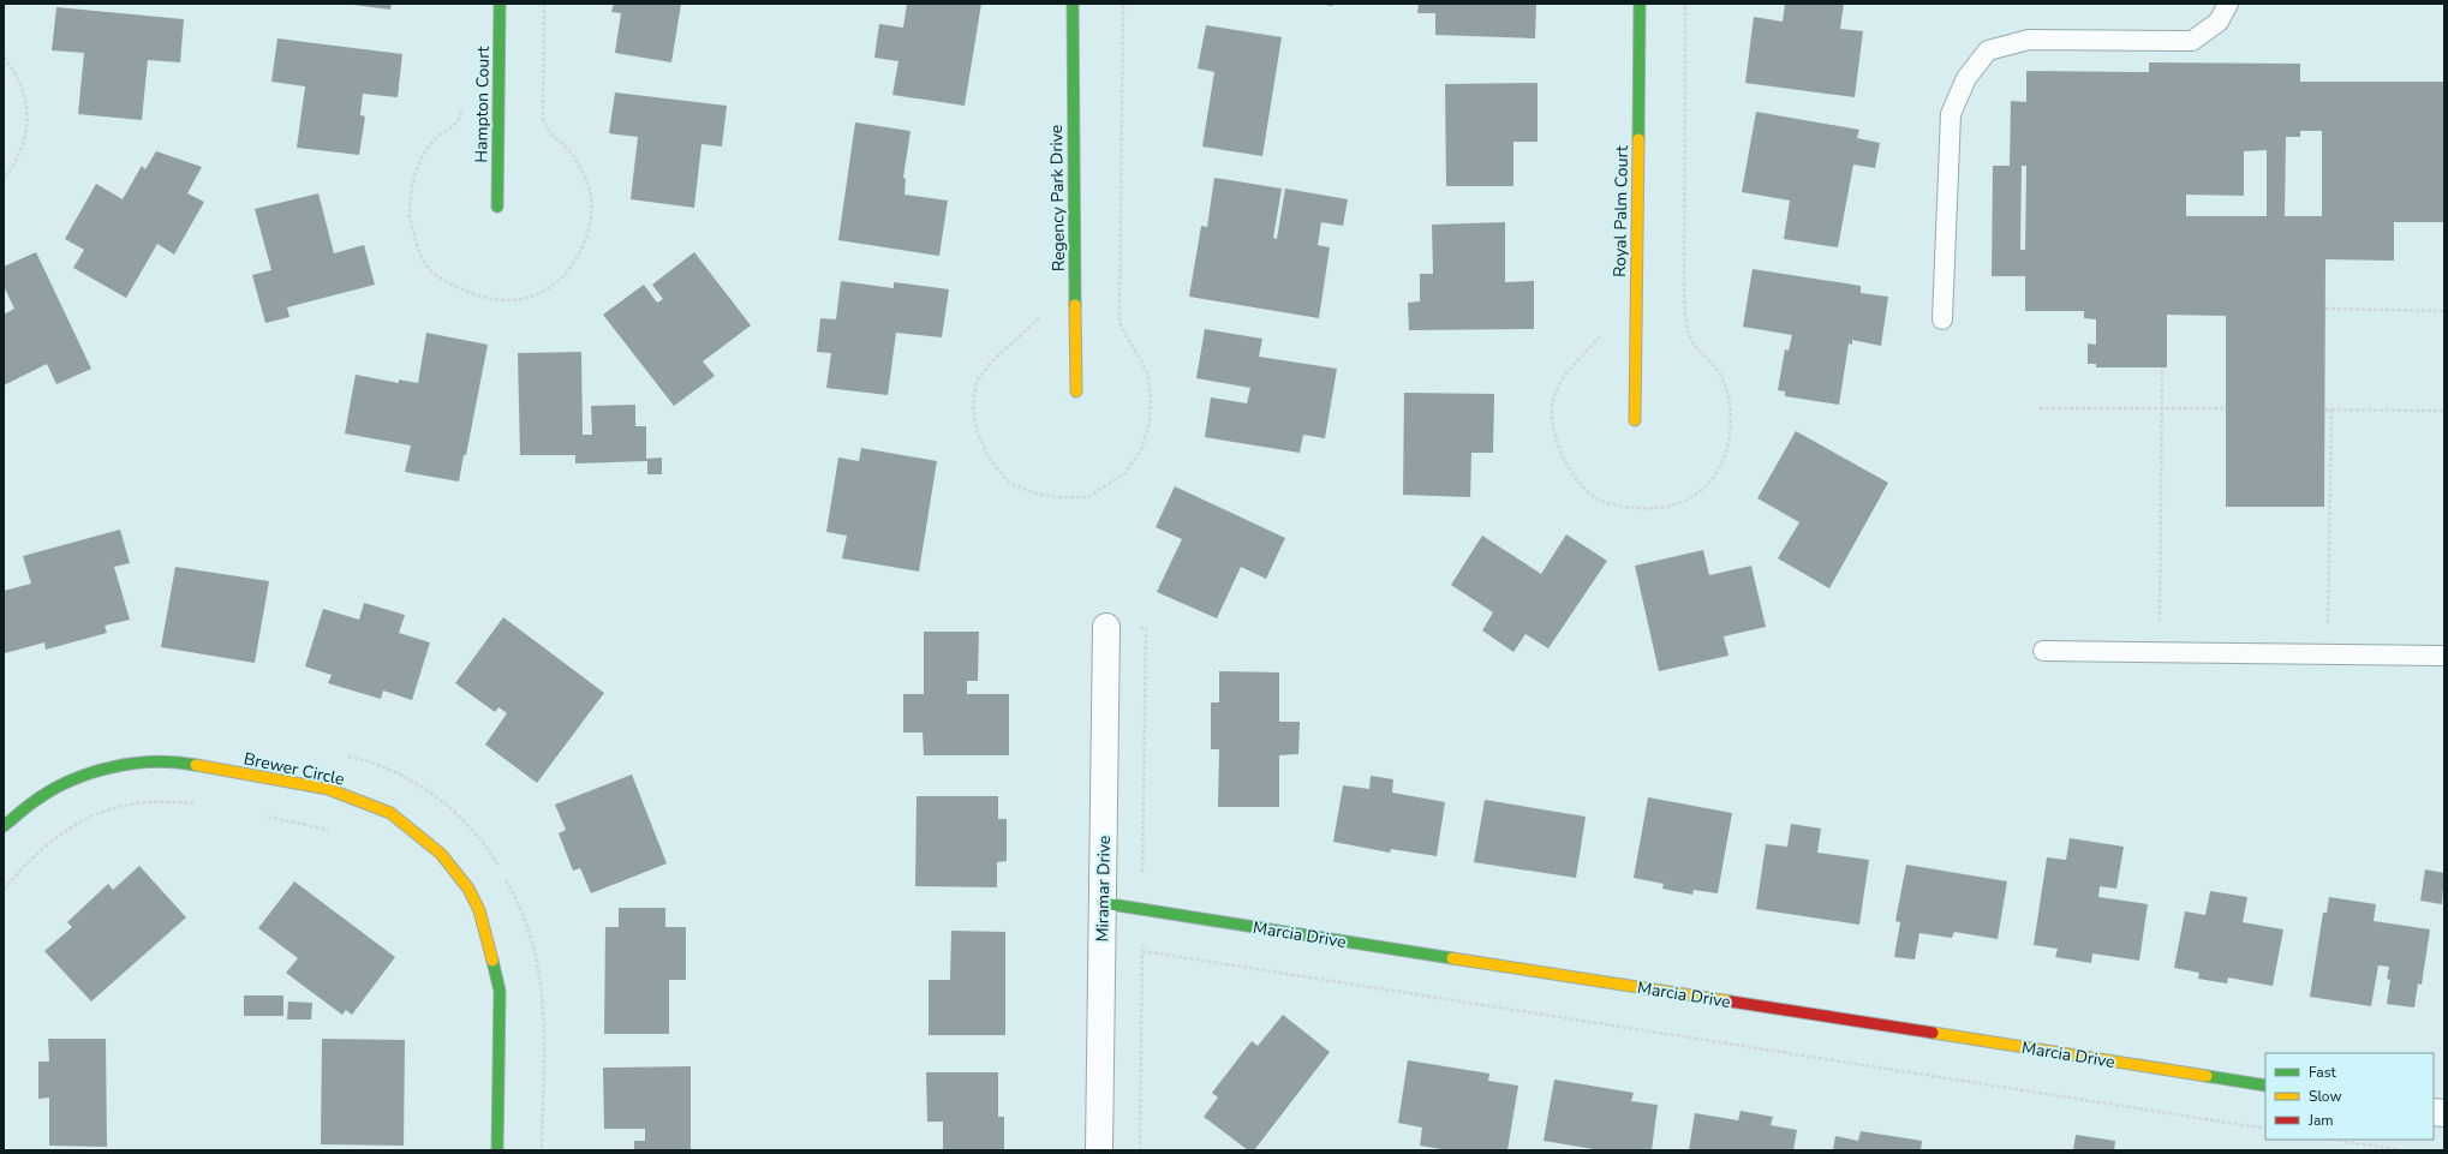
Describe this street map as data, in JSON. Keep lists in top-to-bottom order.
{
  "streets": {
    "street": [
      "Hampton Court",
      "Regency Park Drive",
      "Royal Palm Court",
      "Brewer Circle",
      "Miramar Drive",
      "Marcia Drive"
    ]
  },
  "crossings": [
    ["Miramar Drive", "Marcia Drive"]
  ],
  "legend": ["Fast", "Slow", "Jam"]
}
